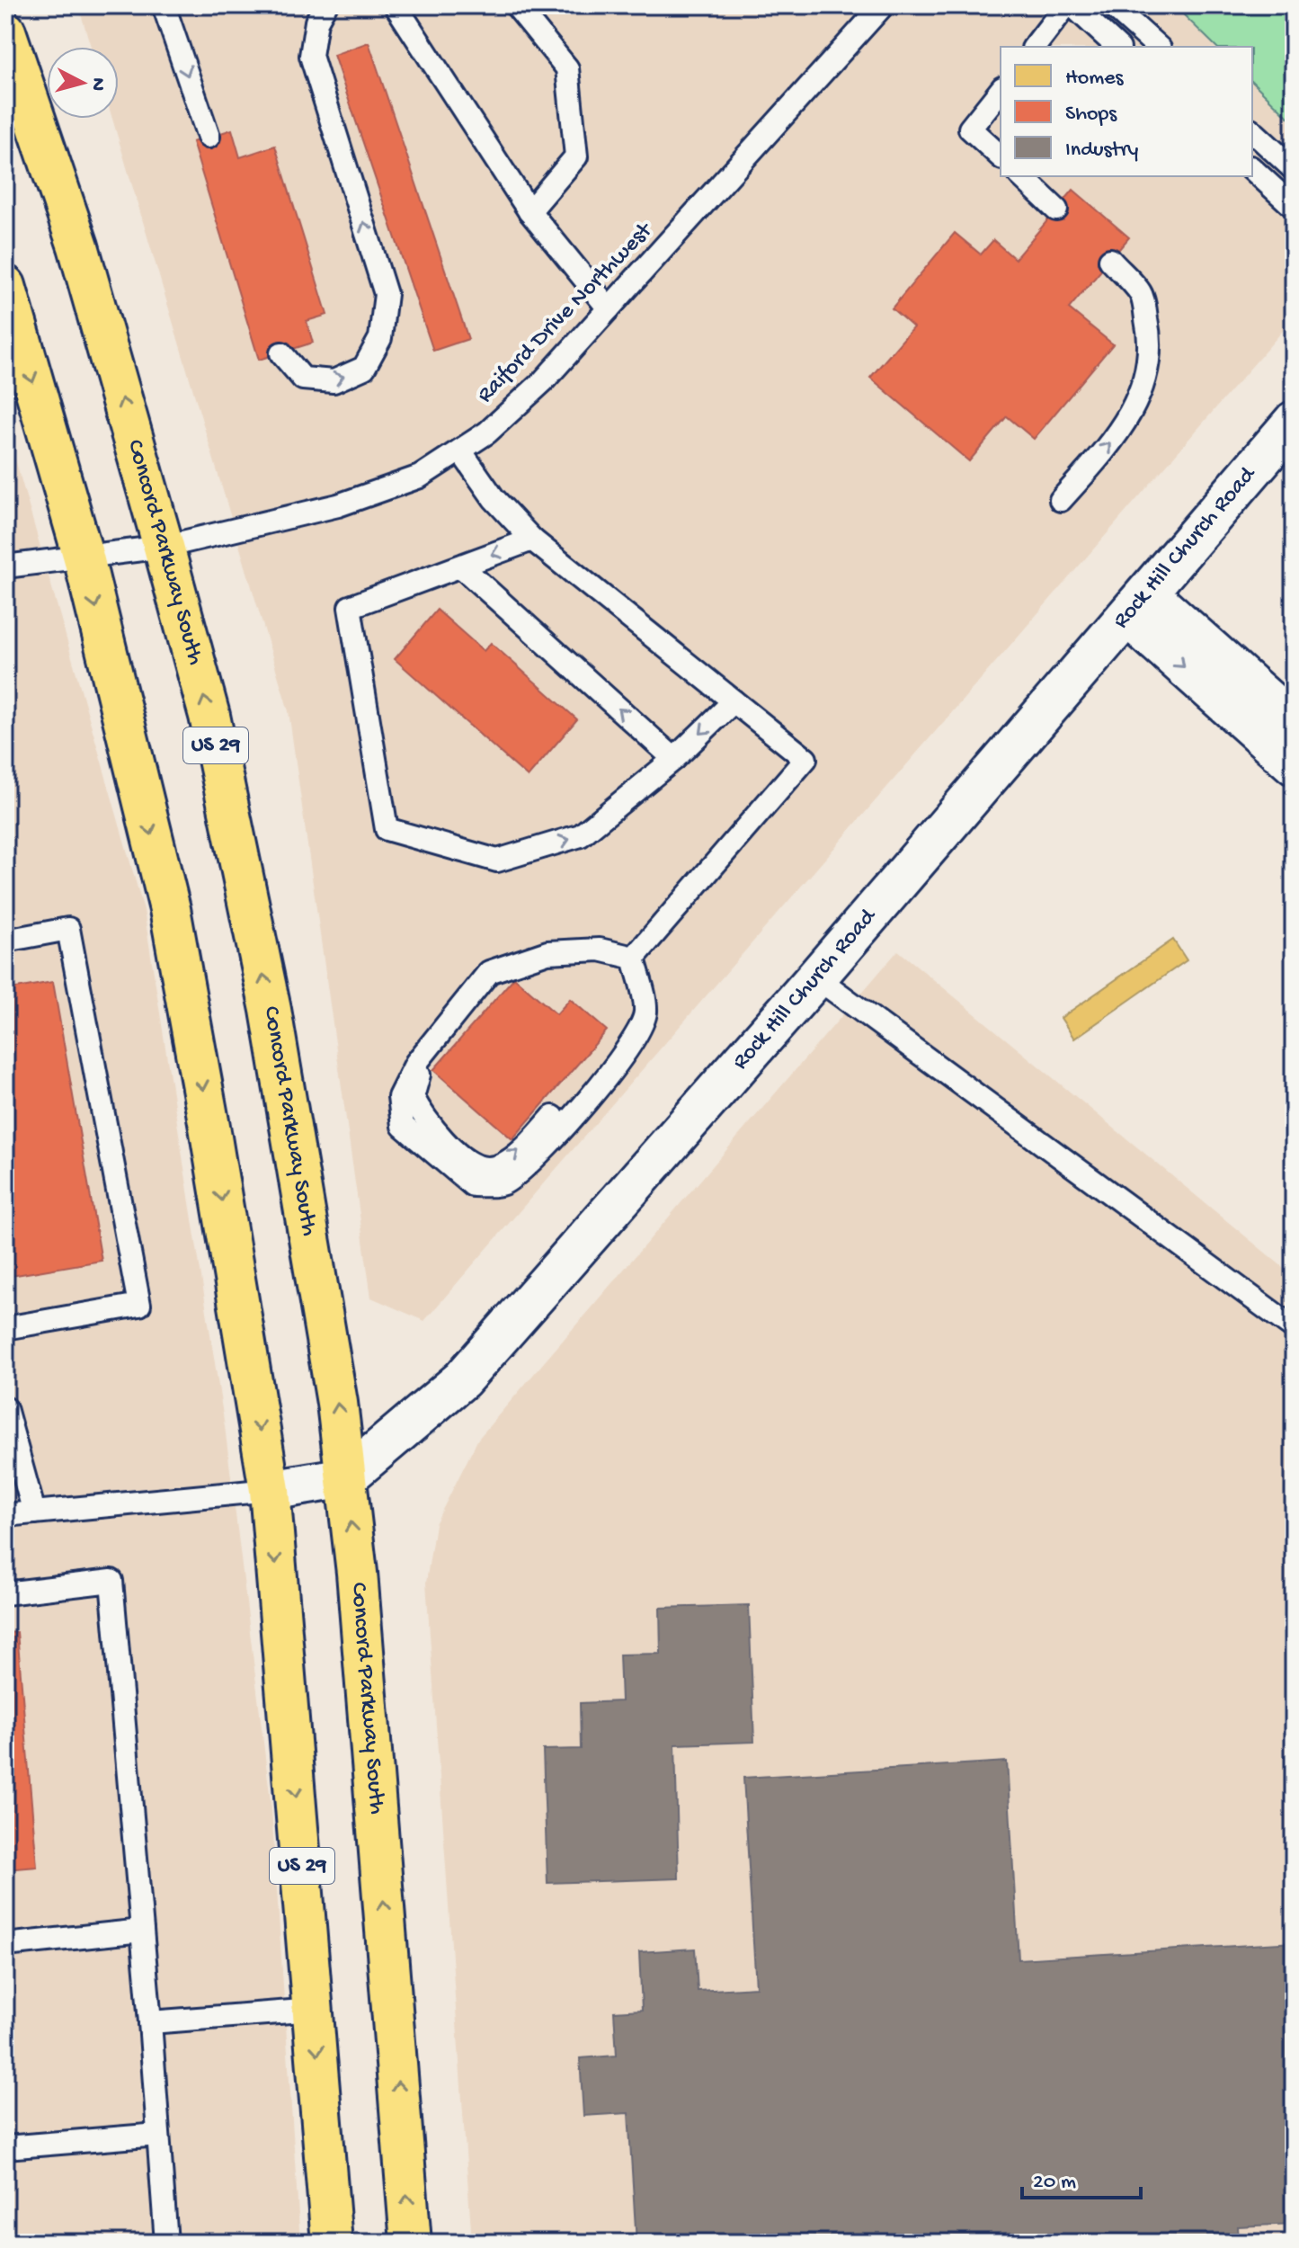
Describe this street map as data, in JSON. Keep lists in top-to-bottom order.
{
  "streets": {
    "main road": ["Rock Hill Church Road", "Concord Parkway South", "US 29"],
    "lane": ["Raiford Drive Northwest"]
  },
  "crossings": [
    ["Raiford Drive Northwest", "Concord Parkway South"],
    ["Raiford Drive Northwest", "US 29"],
    ["Rock Hill Church Road", "Concord Parkway South"]
  ],
  "legend": ["Homes", "Shops", "Industry"],
  "scale_bar": "20 m",
  "north": "right"
}
